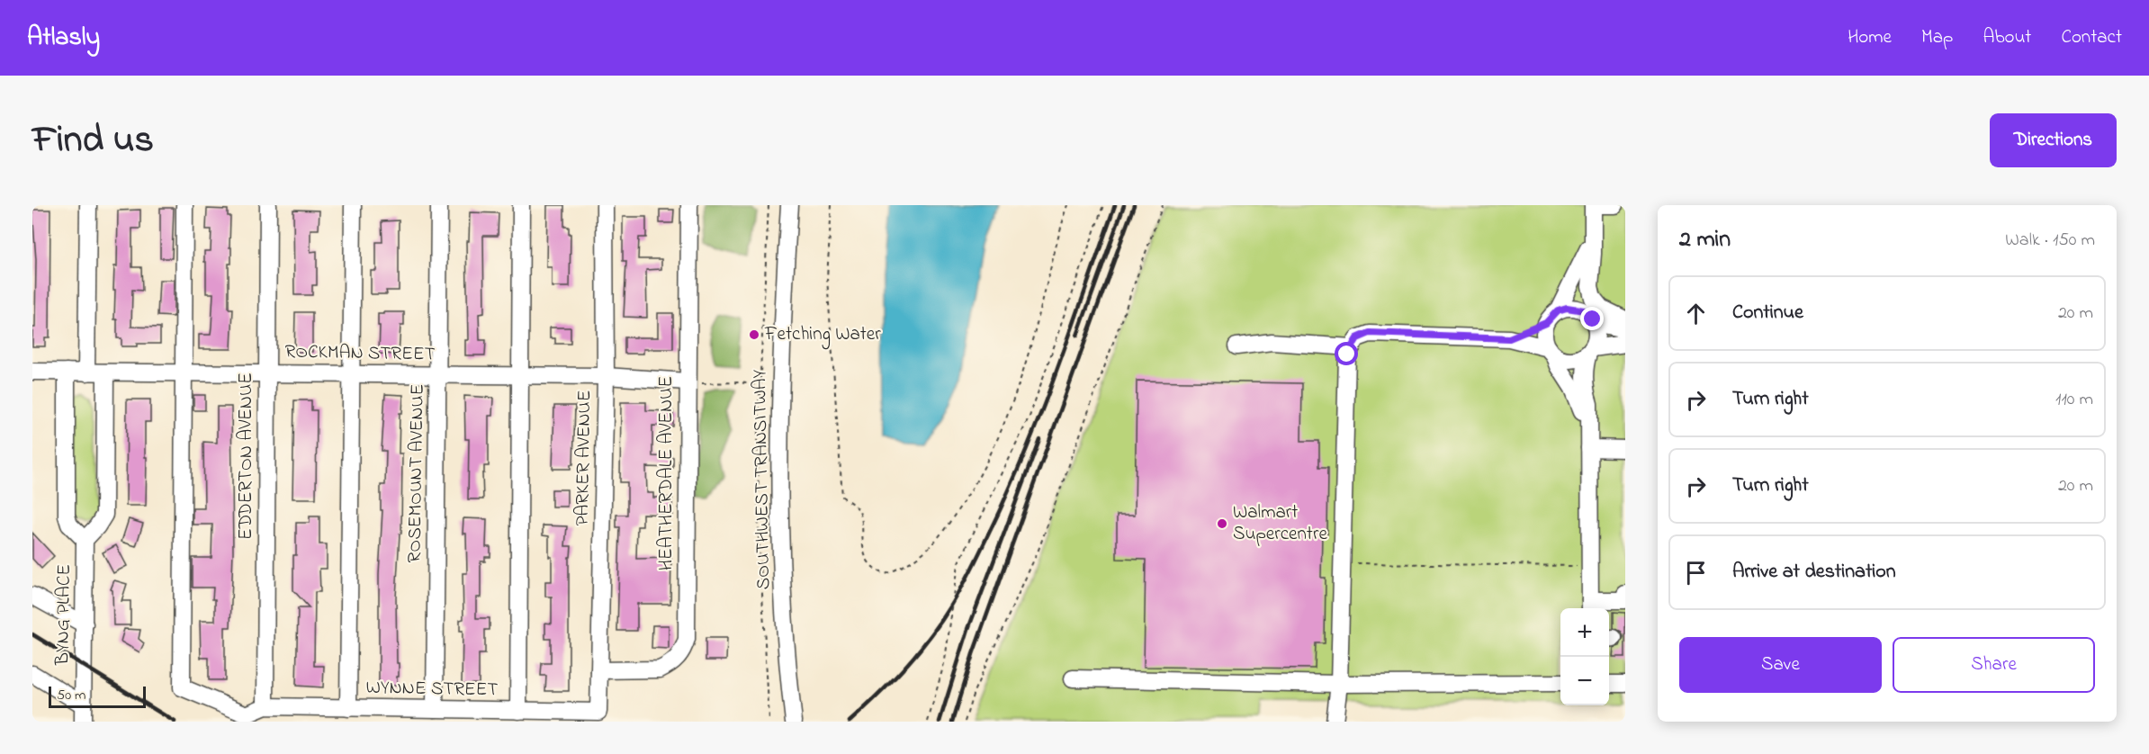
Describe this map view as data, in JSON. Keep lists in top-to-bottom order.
{
  "streets": {
    "street": [
      "ROCKMAN STREET",
      "EDDERTON AVENUE",
      "PARKER AVENUE",
      "ROSEMOUNT AVENUE",
      "HEATHERDALE AVENUE",
      "SOUTHWEST TRANSITWAY",
      "BYNG PLACE",
      "WYNNE STREET"
    ]
  },
  "crossings": [
    ["ROCKMAN STREET", "EDDERTON AVENUE"],
    ["ROCKMAN STREET", "PARKER AVENUE"],
    ["ROCKMAN STREET", "ROSEMOUNT AVENUE"],
    ["ROCKMAN STREET", "HEATHERDALE AVENUE"],
    ["ROCKMAN STREET", "BYNG PLACE"],
    ["ROCKMAN STREET", "WYNNE STREET"],
    ["EDDERTON AVENUE", "WYNNE STREET"],
    ["PARKER AVENUE", "HEATHERDALE AVENUE"],
    ["PARKER AVENUE", "WYNNE STREET"],
    ["ROSEMOUNT AVENUE", "WYNNE STREET"]
  ],
  "places": ["Fetching Water", "Walmart Supercentre"],
  "scale_bar": "50 m",
  "page": {
    "header": "Atlasly",
    "nav": [
      "Home",
      "Map",
      "About",
      "Contact"
    ],
    "title": "Find us",
    "buttons": [
      "Directions",
      ["Save", "Share"]
    ],
    "heading": ["2 min", "Walk · 150 m"],
    "list": [
      ["Continue", "20 m"],
      ["Turn right", "110 m"],
      ["Turn right", "20 m"],
      "Arrive at destination"
    ],
    "map_buttons": ["+", "−"],
    "scale": "50 m"
  }
}
